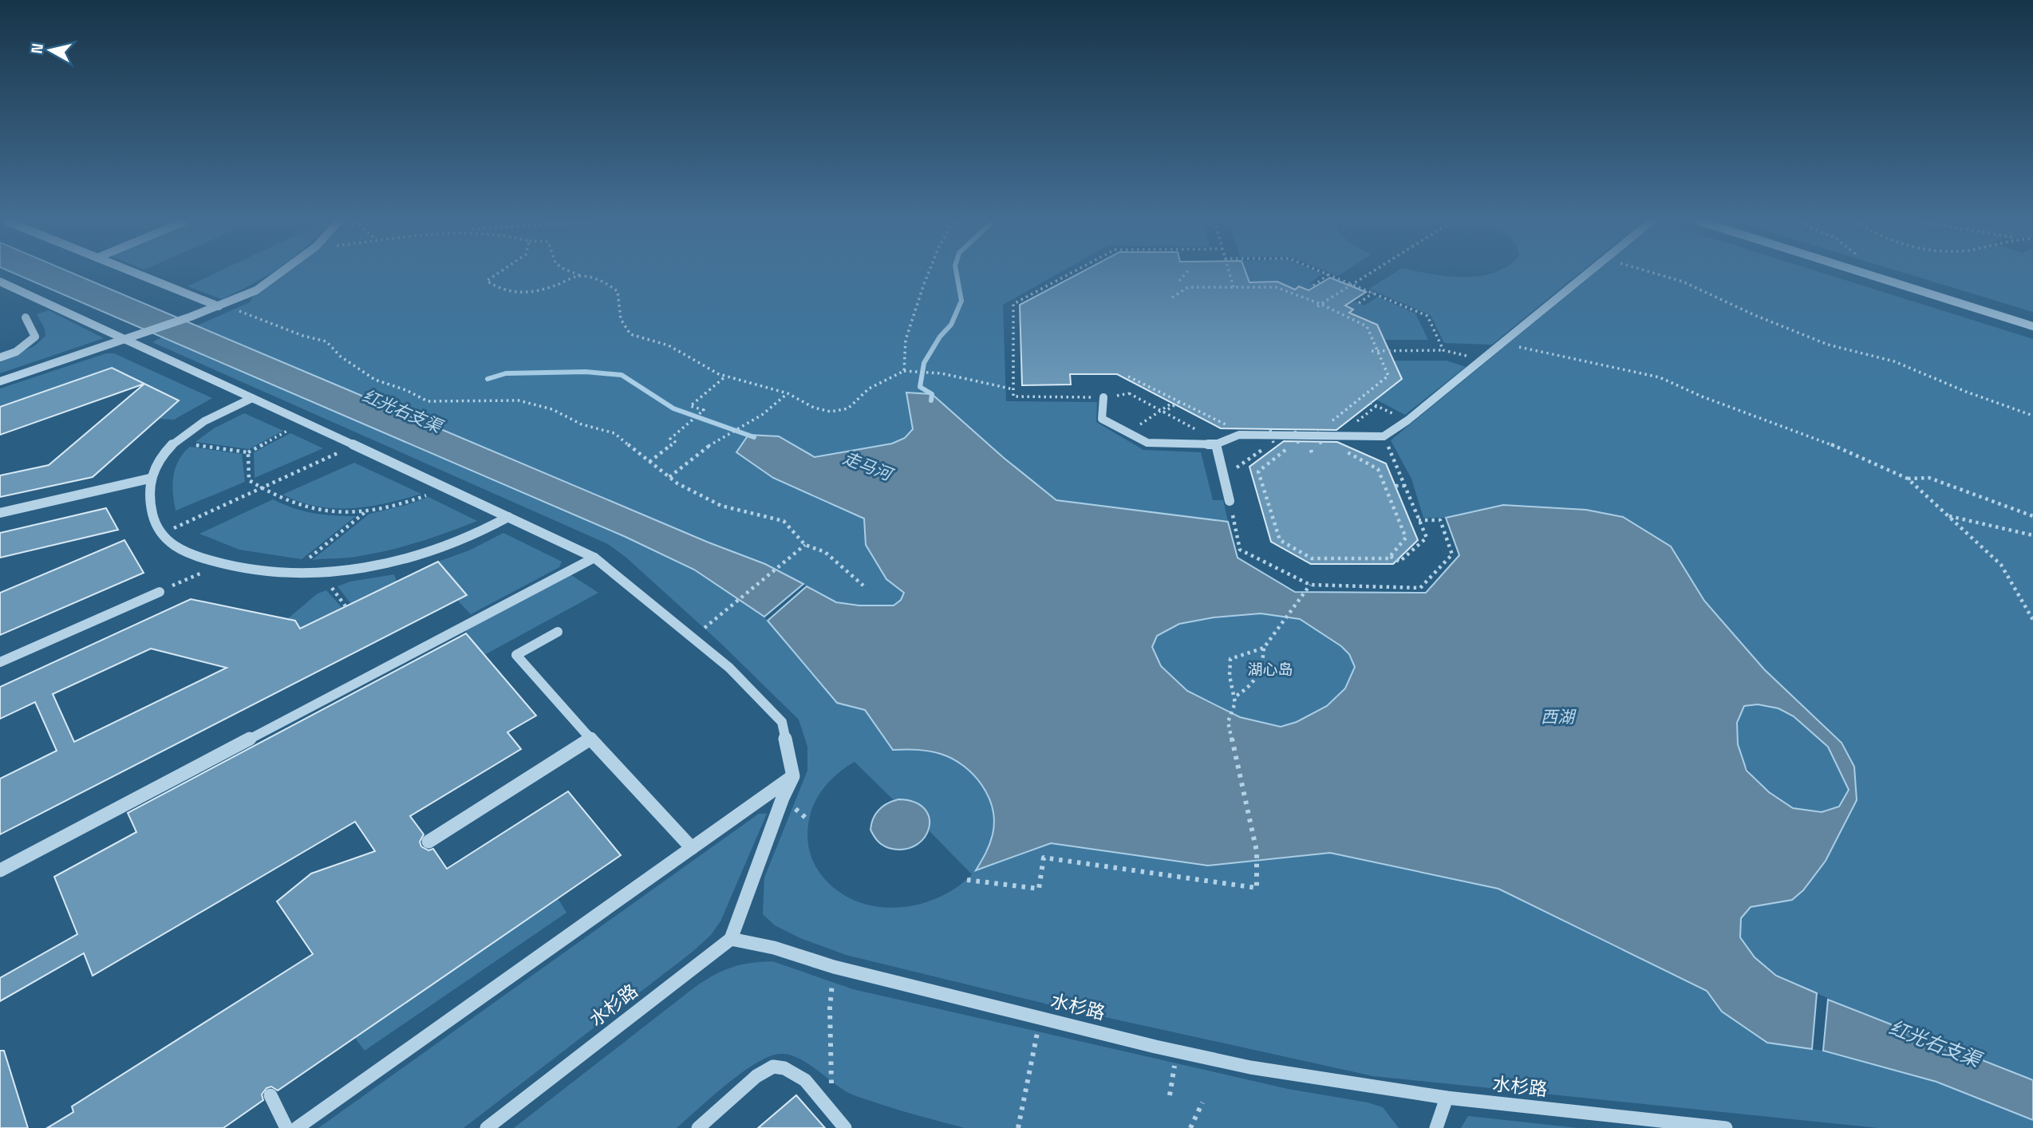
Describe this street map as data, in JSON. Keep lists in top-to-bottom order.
{
  "streets": {
    "street": ["水杉路"]
  },
  "water": ["红光右支渠", "走马河", "西湖"],
  "parks": ["湖心岛"],
  "north": "left"
}
